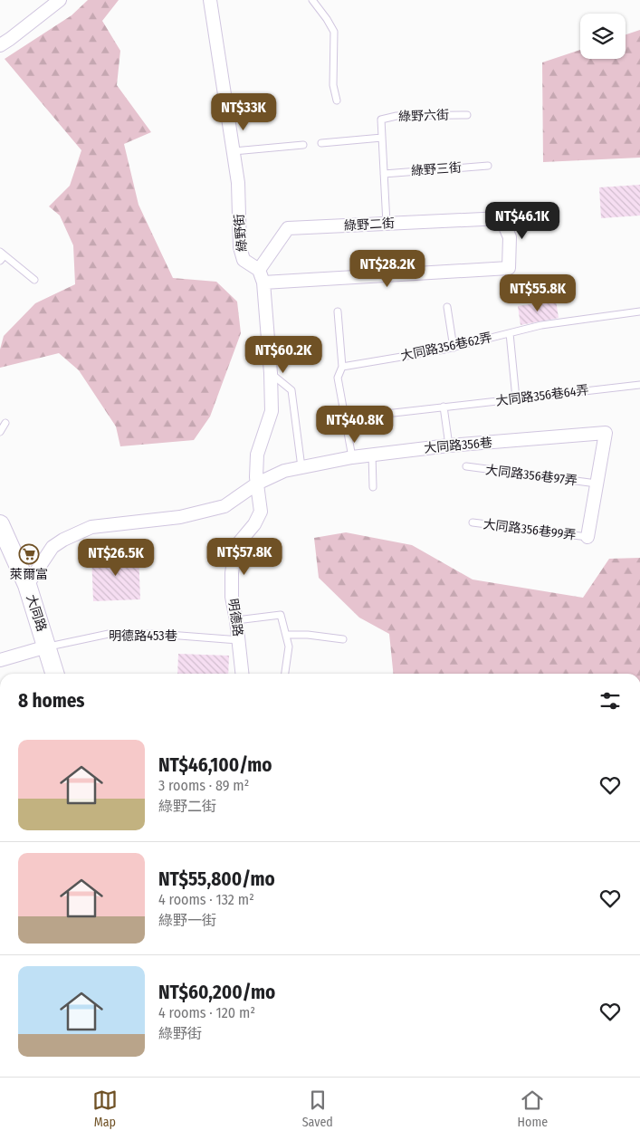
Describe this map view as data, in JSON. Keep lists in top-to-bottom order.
{
  "streets": {
    "street": [
      "綠野二街",
      "綠野街",
      "大同路356巷",
      "大同路",
      "明德路"
    ],
    "lane": [
      "綠野六街",
      "綠野三街",
      "大同路356巷62弄",
      "大同路356巷64弄",
      "大同路356巷97弄",
      "大同路356巷99弄",
      "明德路453巷"
    ]
  },
  "crossings": [
    ["綠野二街", "綠野街"],
    ["綠野街", "大同路356巷"],
    ["綠野街", "明德路"],
    ["大同路356巷", "大同路356巷97弄"],
    ["大同路356巷", "大同路356巷99弄"],
    ["大同路356巷", "大同路"],
    ["大同路356巷", "明德路"],
    ["大同路", "明德路453巷"],
    ["明德路", "明德路453巷"]
  ],
  "places": {
    "supermarket": ["萊爾富"]
  },
  "page": {
    "price": [
      "NT$33K",
      "NT$46.1K",
      "NT$28.2K",
      "NT$55.8K",
      "NT$60.2K",
      "NT$40.8K",
      "NT$57.8K",
      "NT$26.5K"
    ],
    "heading": "8 homes",
    "list": [
      {
        "name": "NT$46,100/mo",
        "note": "3 rooms · 89 m² · 綠野二街"
      },
      {
        "name": "NT$55,800/mo",
        "note": "4 rooms · 132 m² · 綠野一街"
      },
      {
        "name": "NT$60,200/mo",
        "note": "4 rooms · 120 m² · 綠野街"
      }
    ],
    "tabs": ["Map", "Saved", "Home"]
  }
}
